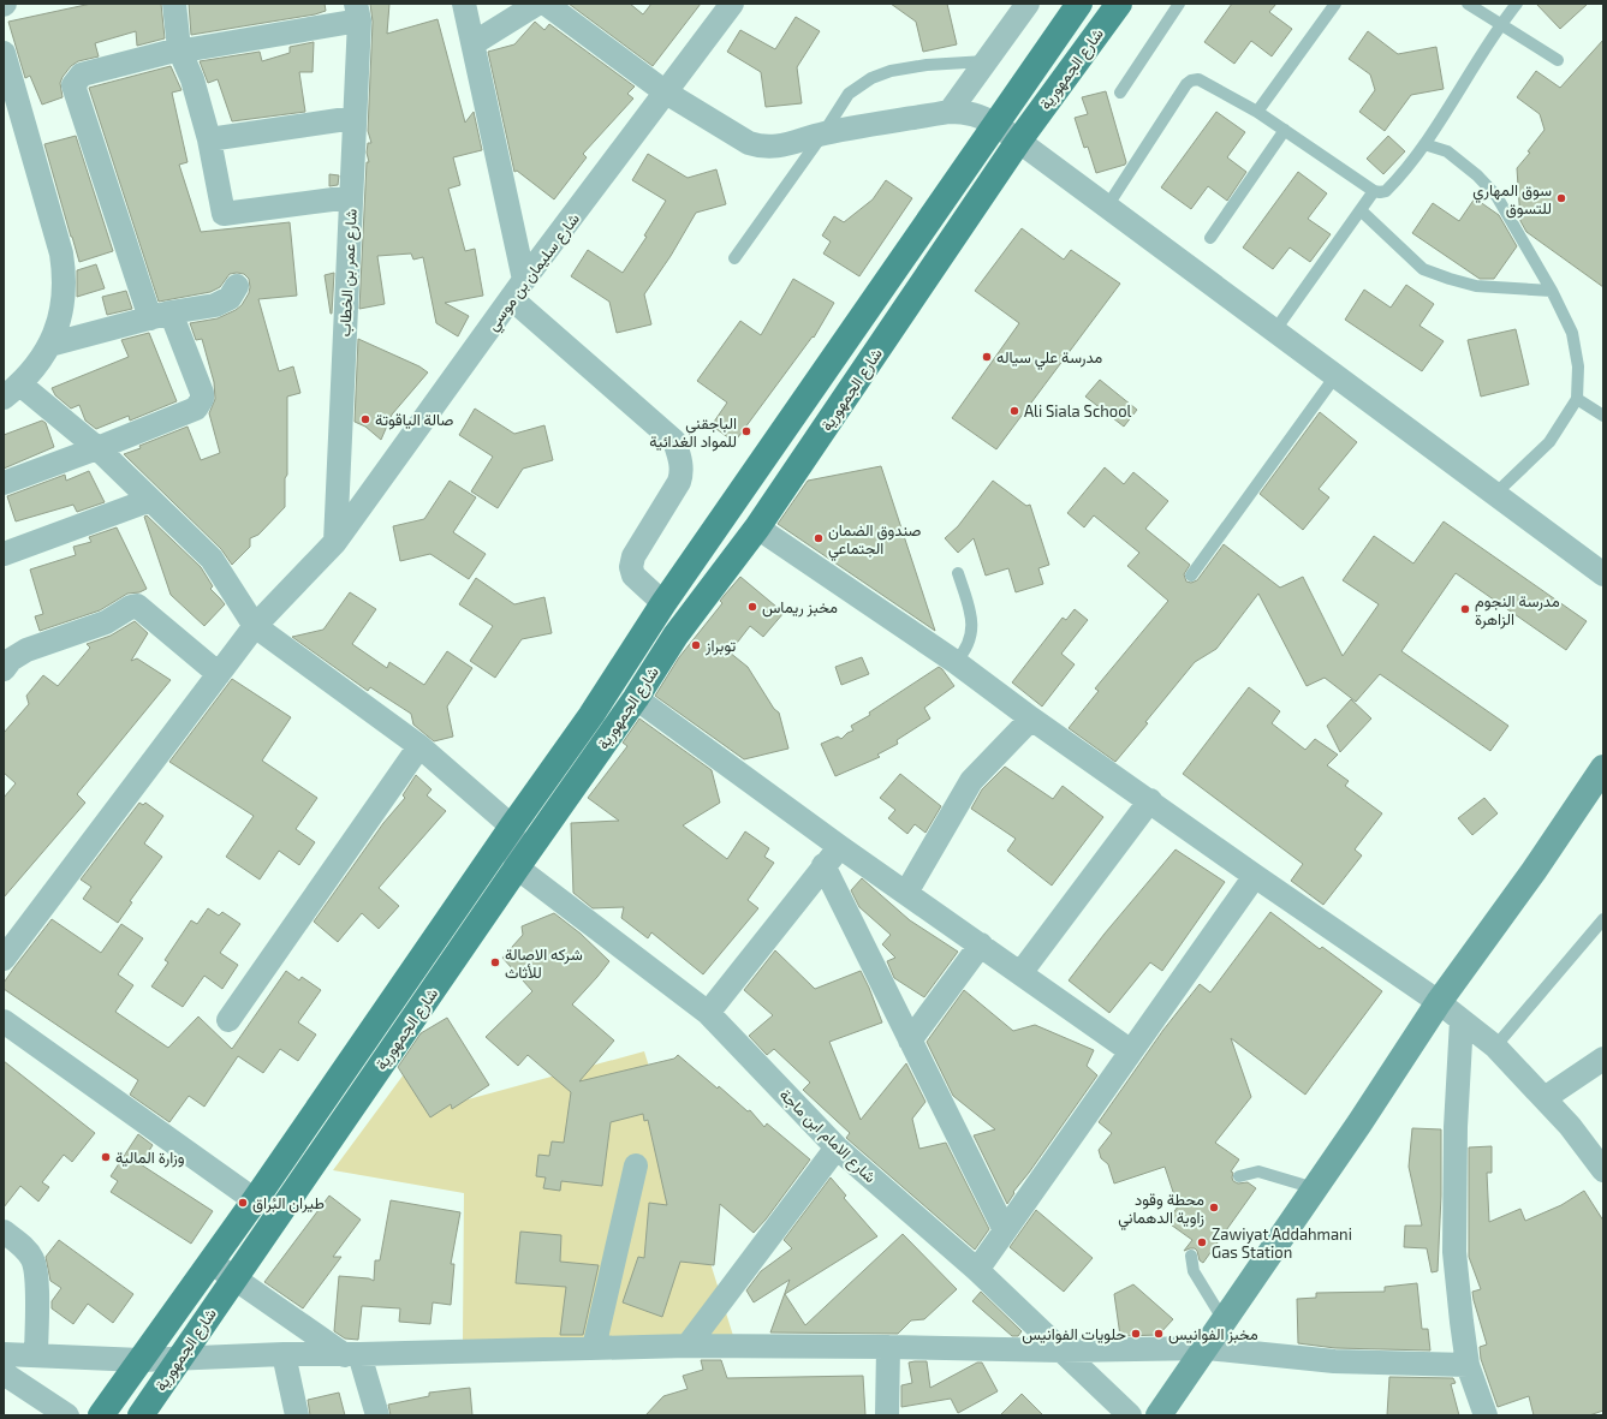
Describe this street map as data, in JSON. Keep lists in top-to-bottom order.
{
  "streets": {
    "main road": ["شارع الجمهورية"],
    "street": ["شارع سليمان بن موسي", "شارع عمر بن الخطاب", "شارع الامام ابن ماجة"]
  },
  "crossings": [
    ["شارع الجمهورية", "شارع الامام ابن ماجة"],
    ["شارع سليمان بن موسي", "شارع عمر بن الخطاب"]
  ],
  "places": [
    "سوق المهاري للتسوق",
    "مدرسة علي سياله",
    "Ali Siala School",
    "صالة الياقوتة",
    "الباجقني للمواد الغدائية",
    "صندوق الضمان الجتماعي",
    "مخبز ريماس",
    "مدرسة النجوم الزاهرة",
    "توبراز",
    "شركه الاصالة للأثاث",
    "وزارة المالية",
    "طيران البُراق",
    "محطة وقود زاوية الدهماني",
    "Zawiyat Addahmani Gas Station",
    "حلويات الفوانيس",
    "مخبز الفوانيس"
  ]
}
